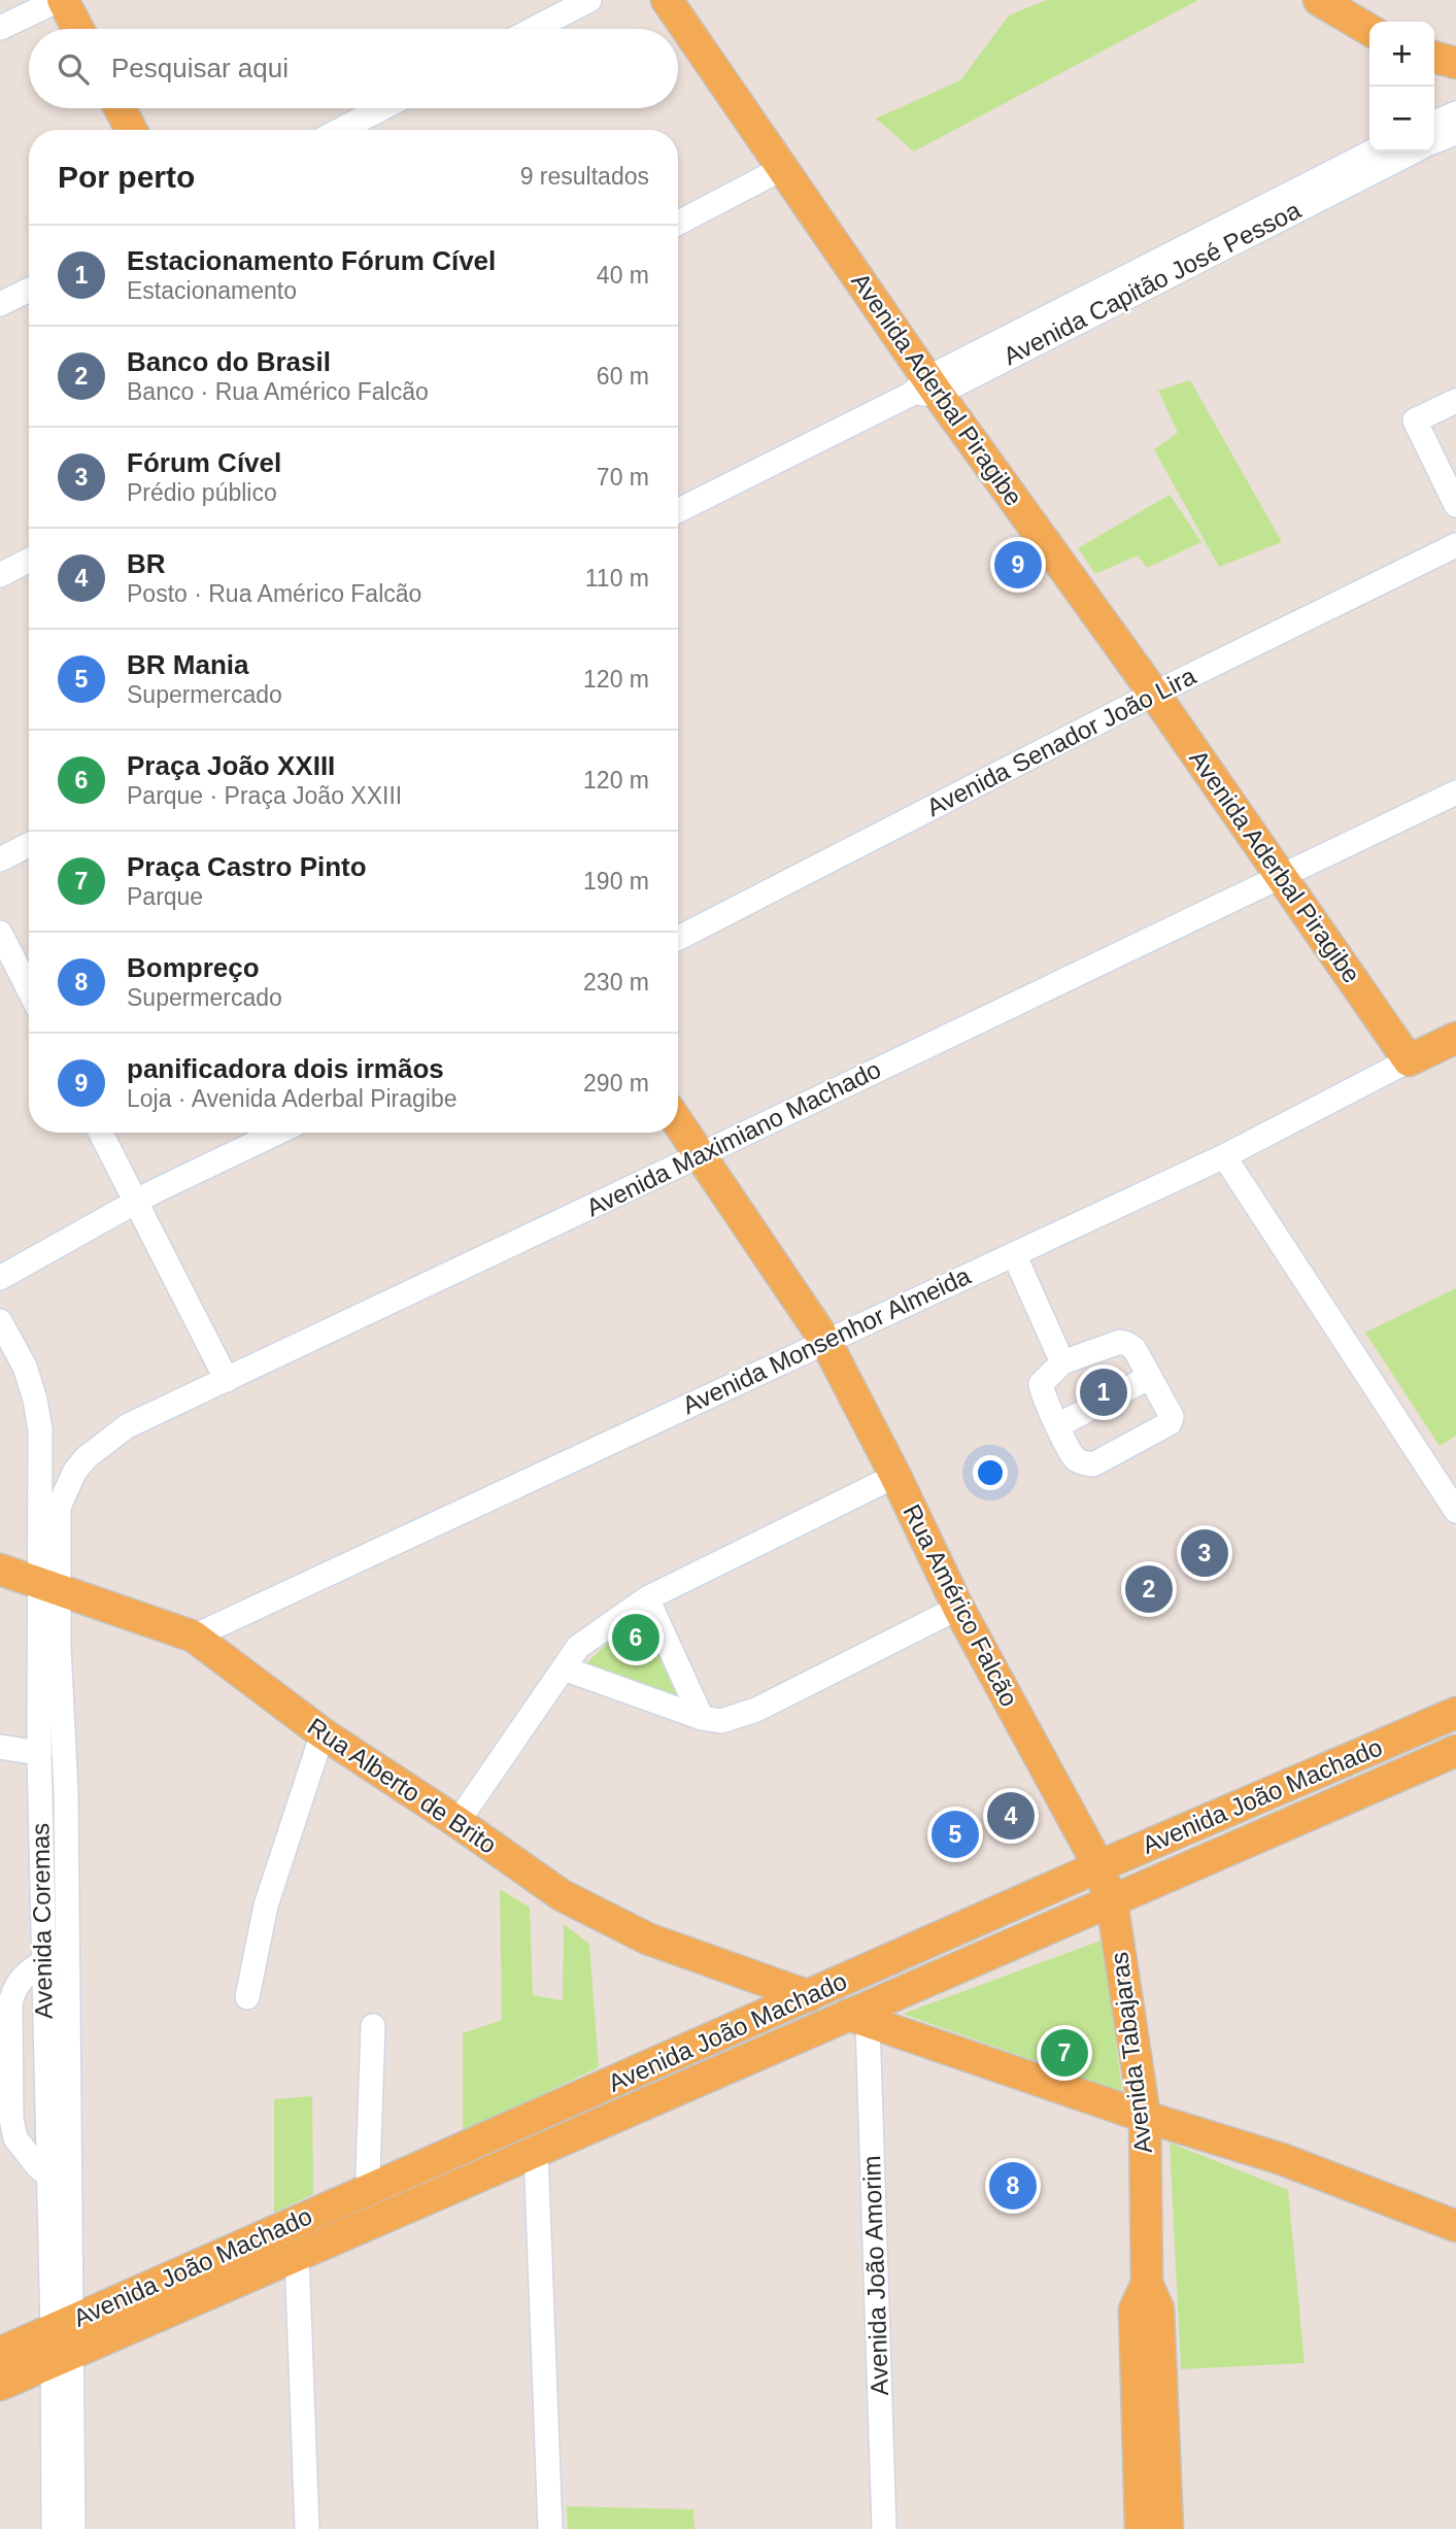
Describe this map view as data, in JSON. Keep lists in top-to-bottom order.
{
  "streets": {
    "main road": [
      "Avenida Aderbal Piragibe",
      "Avenida Monsenhor Almeida",
      "Rua Américo Falcão",
      "Rua Alberto de Brito",
      "Avenida João Machado",
      "Avenida Tabajaras"
    ],
    "street": [
      "Avenida Capitão José Pessoa",
      "Avenida Senador João Lira",
      "Avenida Maximiano Machado",
      "Avenida Coremas",
      "Avenida João Amorim"
    ]
  },
  "crossings": [
    ["Avenida Capitão José Pessoa", "Avenida Aderbal Piragibe"],
    ["Avenida Aderbal Piragibe", "Avenida Senador João Lira"],
    ["Avenida Aderbal Piragibe", "Avenida Maximiano Machado"],
    ["Avenida Aderbal Piragibe", "Avenida Monsenhor Almeida"],
    ["Avenida Maximiano Machado", "Rua Américo Falcão"],
    ["Avenida Maximiano Machado", "Avenida Coremas"],
    ["Avenida Monsenhor Almeida", "Rua Américo Falcão"],
    ["Avenida Monsenhor Almeida", "Rua Alberto de Brito"],
    ["Rua Américo Falcão", "Avenida João Machado"],
    ["Rua Américo Falcão", "Avenida Tabajaras"],
    ["Rua Alberto de Brito", "Avenida João Machado"],
    ["Rua Alberto de Brito", "Avenida Coremas"],
    ["Avenida João Machado", "Avenida Coremas"],
    ["Avenida João Machado", "Avenida Tabajaras"],
    ["Avenida João Machado", "Avenida João Amorim"]
  ],
  "page": {
    "map_buttons": ["+", "−"],
    "search": "Pesquisar aqui",
    "heading": ["Por perto", "9 resultados"],
    "list": [
      {
        "mark": "1",
        "name": "Estacionamento Fórum Cível",
        "note": "Estacionamento",
        "value": "40 m"
      },
      {
        "mark": "2",
        "name": "Banco do Brasil",
        "note": "Banco · Rua Américo Falcão",
        "value": "60 m"
      },
      {
        "mark": "3",
        "name": "Fórum Cível",
        "note": "Prédio público",
        "value": "70 m"
      },
      {
        "mark": "4",
        "name": "BR",
        "note": "Posto · Rua Américo Falcão",
        "value": "110 m"
      },
      {
        "mark": "5",
        "name": "BR Mania",
        "note": "Supermercado",
        "value": "120 m"
      },
      {
        "mark": "6",
        "name": "Praça João XXIII",
        "note": "Parque · Praça João XXIII",
        "value": "120 m"
      },
      {
        "mark": "7",
        "name": "Praça Castro Pinto",
        "note": "Parque",
        "value": "190 m"
      },
      {
        "mark": "8",
        "name": "Bompreço",
        "note": "Supermercado",
        "value": "230 m"
      },
      {
        "mark": "9",
        "name": "panificadora dois irmãos",
        "note": "Loja · Avenida Aderbal Piragibe",
        "value": "290 m"
      }
    ],
    "pins": [
      "9",
      "1",
      "3",
      "2",
      "6",
      "4",
      "5",
      "7",
      "8"
    ]
  }
}
